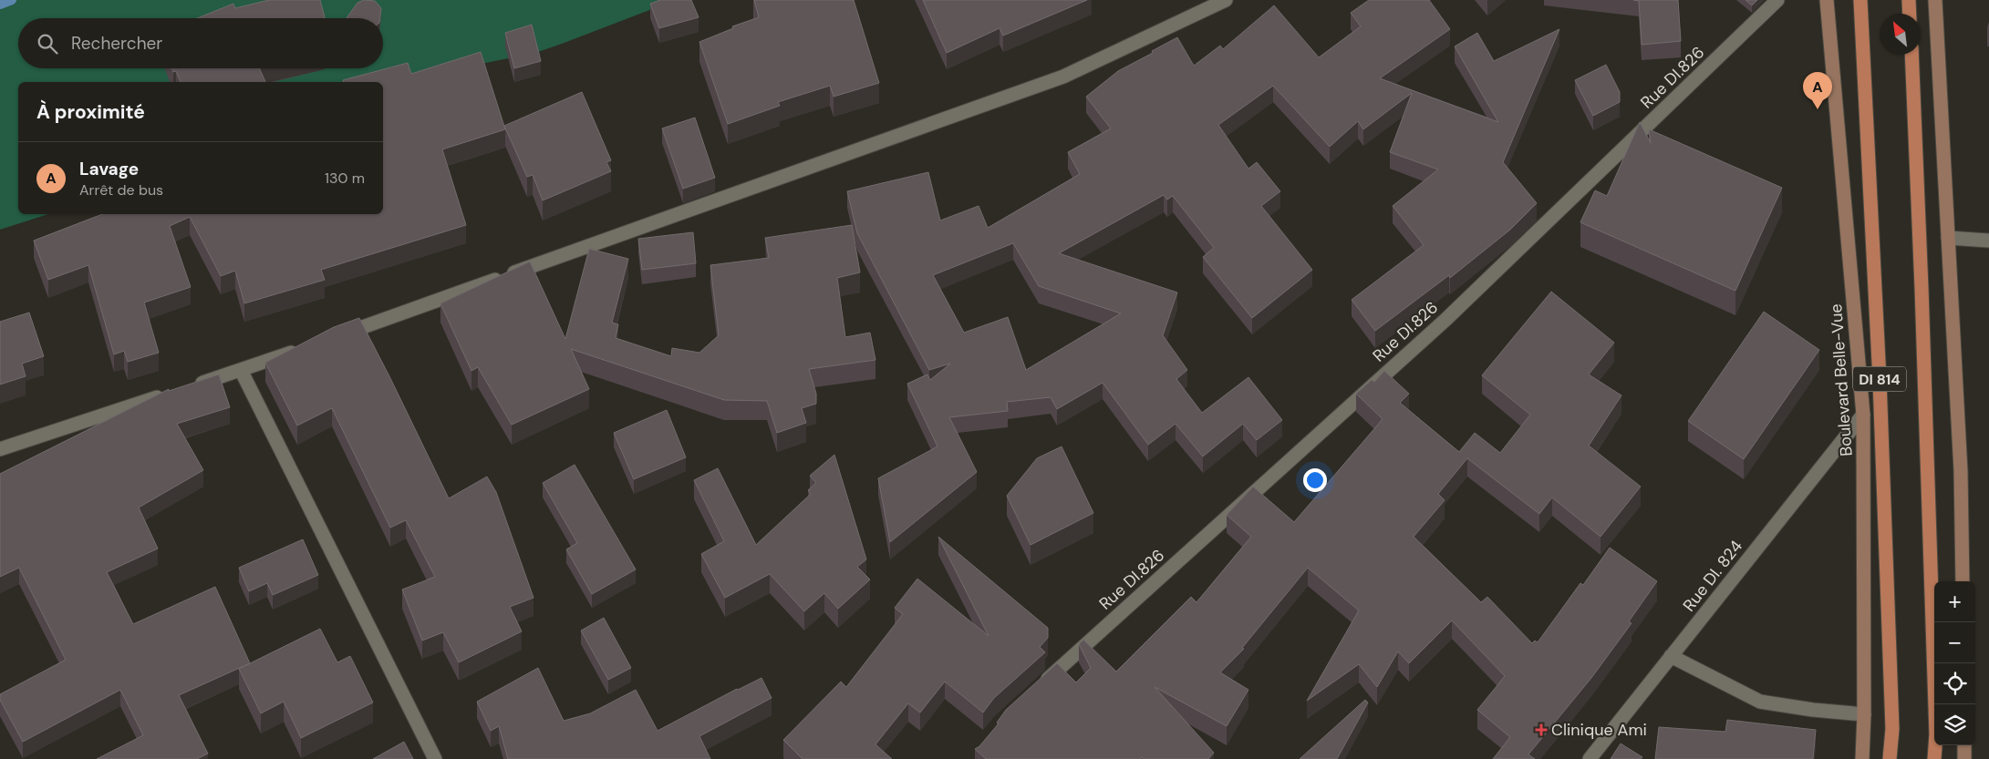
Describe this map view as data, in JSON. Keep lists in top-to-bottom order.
{
  "streets": {
    "main road": ["DI 814"],
    "street": ["Rue DI.826", "Boulevard Belle-Vue", "Rue DI. 824"]
  },
  "crossings": [
    ["Boulevard Belle-Vue", "Rue DI. 824"]
  ],
  "places": {
    "health": ["Clinique Ami"]
  },
  "north": "top left",
  "page": {
    "search": "Rechercher",
    "pins": "A",
    "heading": "À proximité",
    "list": [
      {
        "mark": "A",
        "name": "Lavage",
        "note": "Arrêt de bus",
        "value": "130 m"
      }
    ],
    "map_buttons": ["+", "−"]
  }
}
